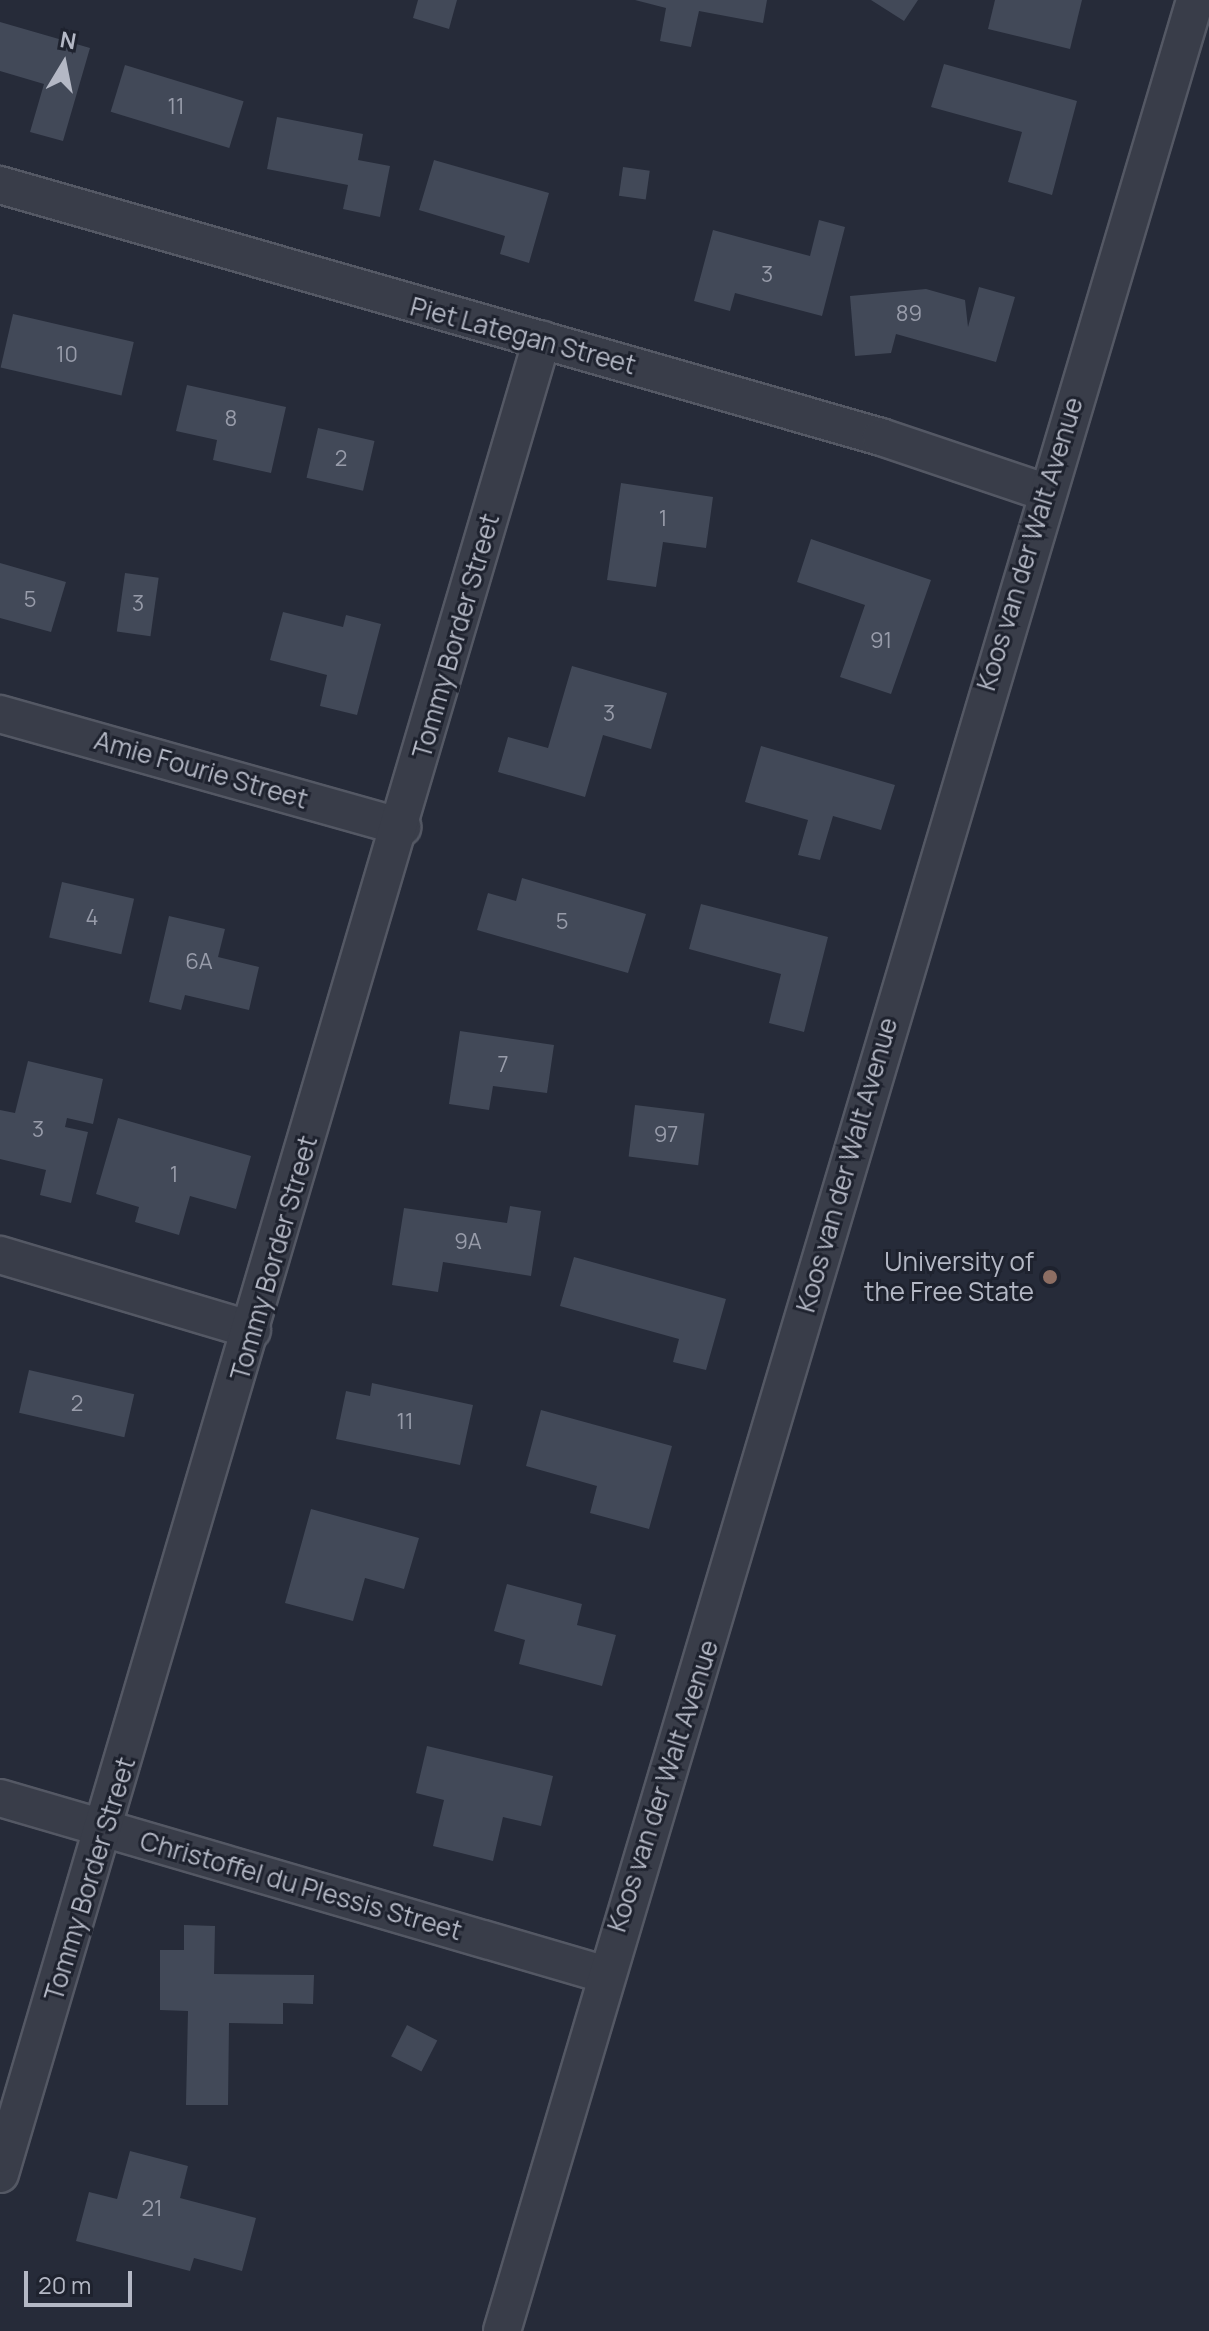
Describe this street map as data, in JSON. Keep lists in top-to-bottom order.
{
  "streets": {
    "street": [
      "Piet Lategan Street",
      "Koos van der Walt Avenue",
      "Tommy Border Street",
      "Amie Fourie Street",
      "Christoffel du Plessis Street"
    ]
  },
  "crossings": [
    ["Piet Lategan Street", "Koos van der Walt Avenue"],
    ["Piet Lategan Street", "Tommy Border Street"],
    ["Koos van der Walt Avenue", "Christoffel du Plessis Street"],
    ["Tommy Border Street", "Amie Fourie Street"],
    ["Tommy Border Street", "Christoffel du Plessis Street"]
  ],
  "places": ["University of the Free State"],
  "house_numbers": [
    "11",
    "3",
    "89",
    "10",
    "8",
    "2",
    "1",
    "5",
    "3",
    "91",
    "3",
    "4",
    "5",
    "6A",
    "7",
    "3",
    "97",
    "1",
    "9A",
    "2",
    "11",
    "21"
  ],
  "scale_bar": "20 m",
  "north": "top"
}
